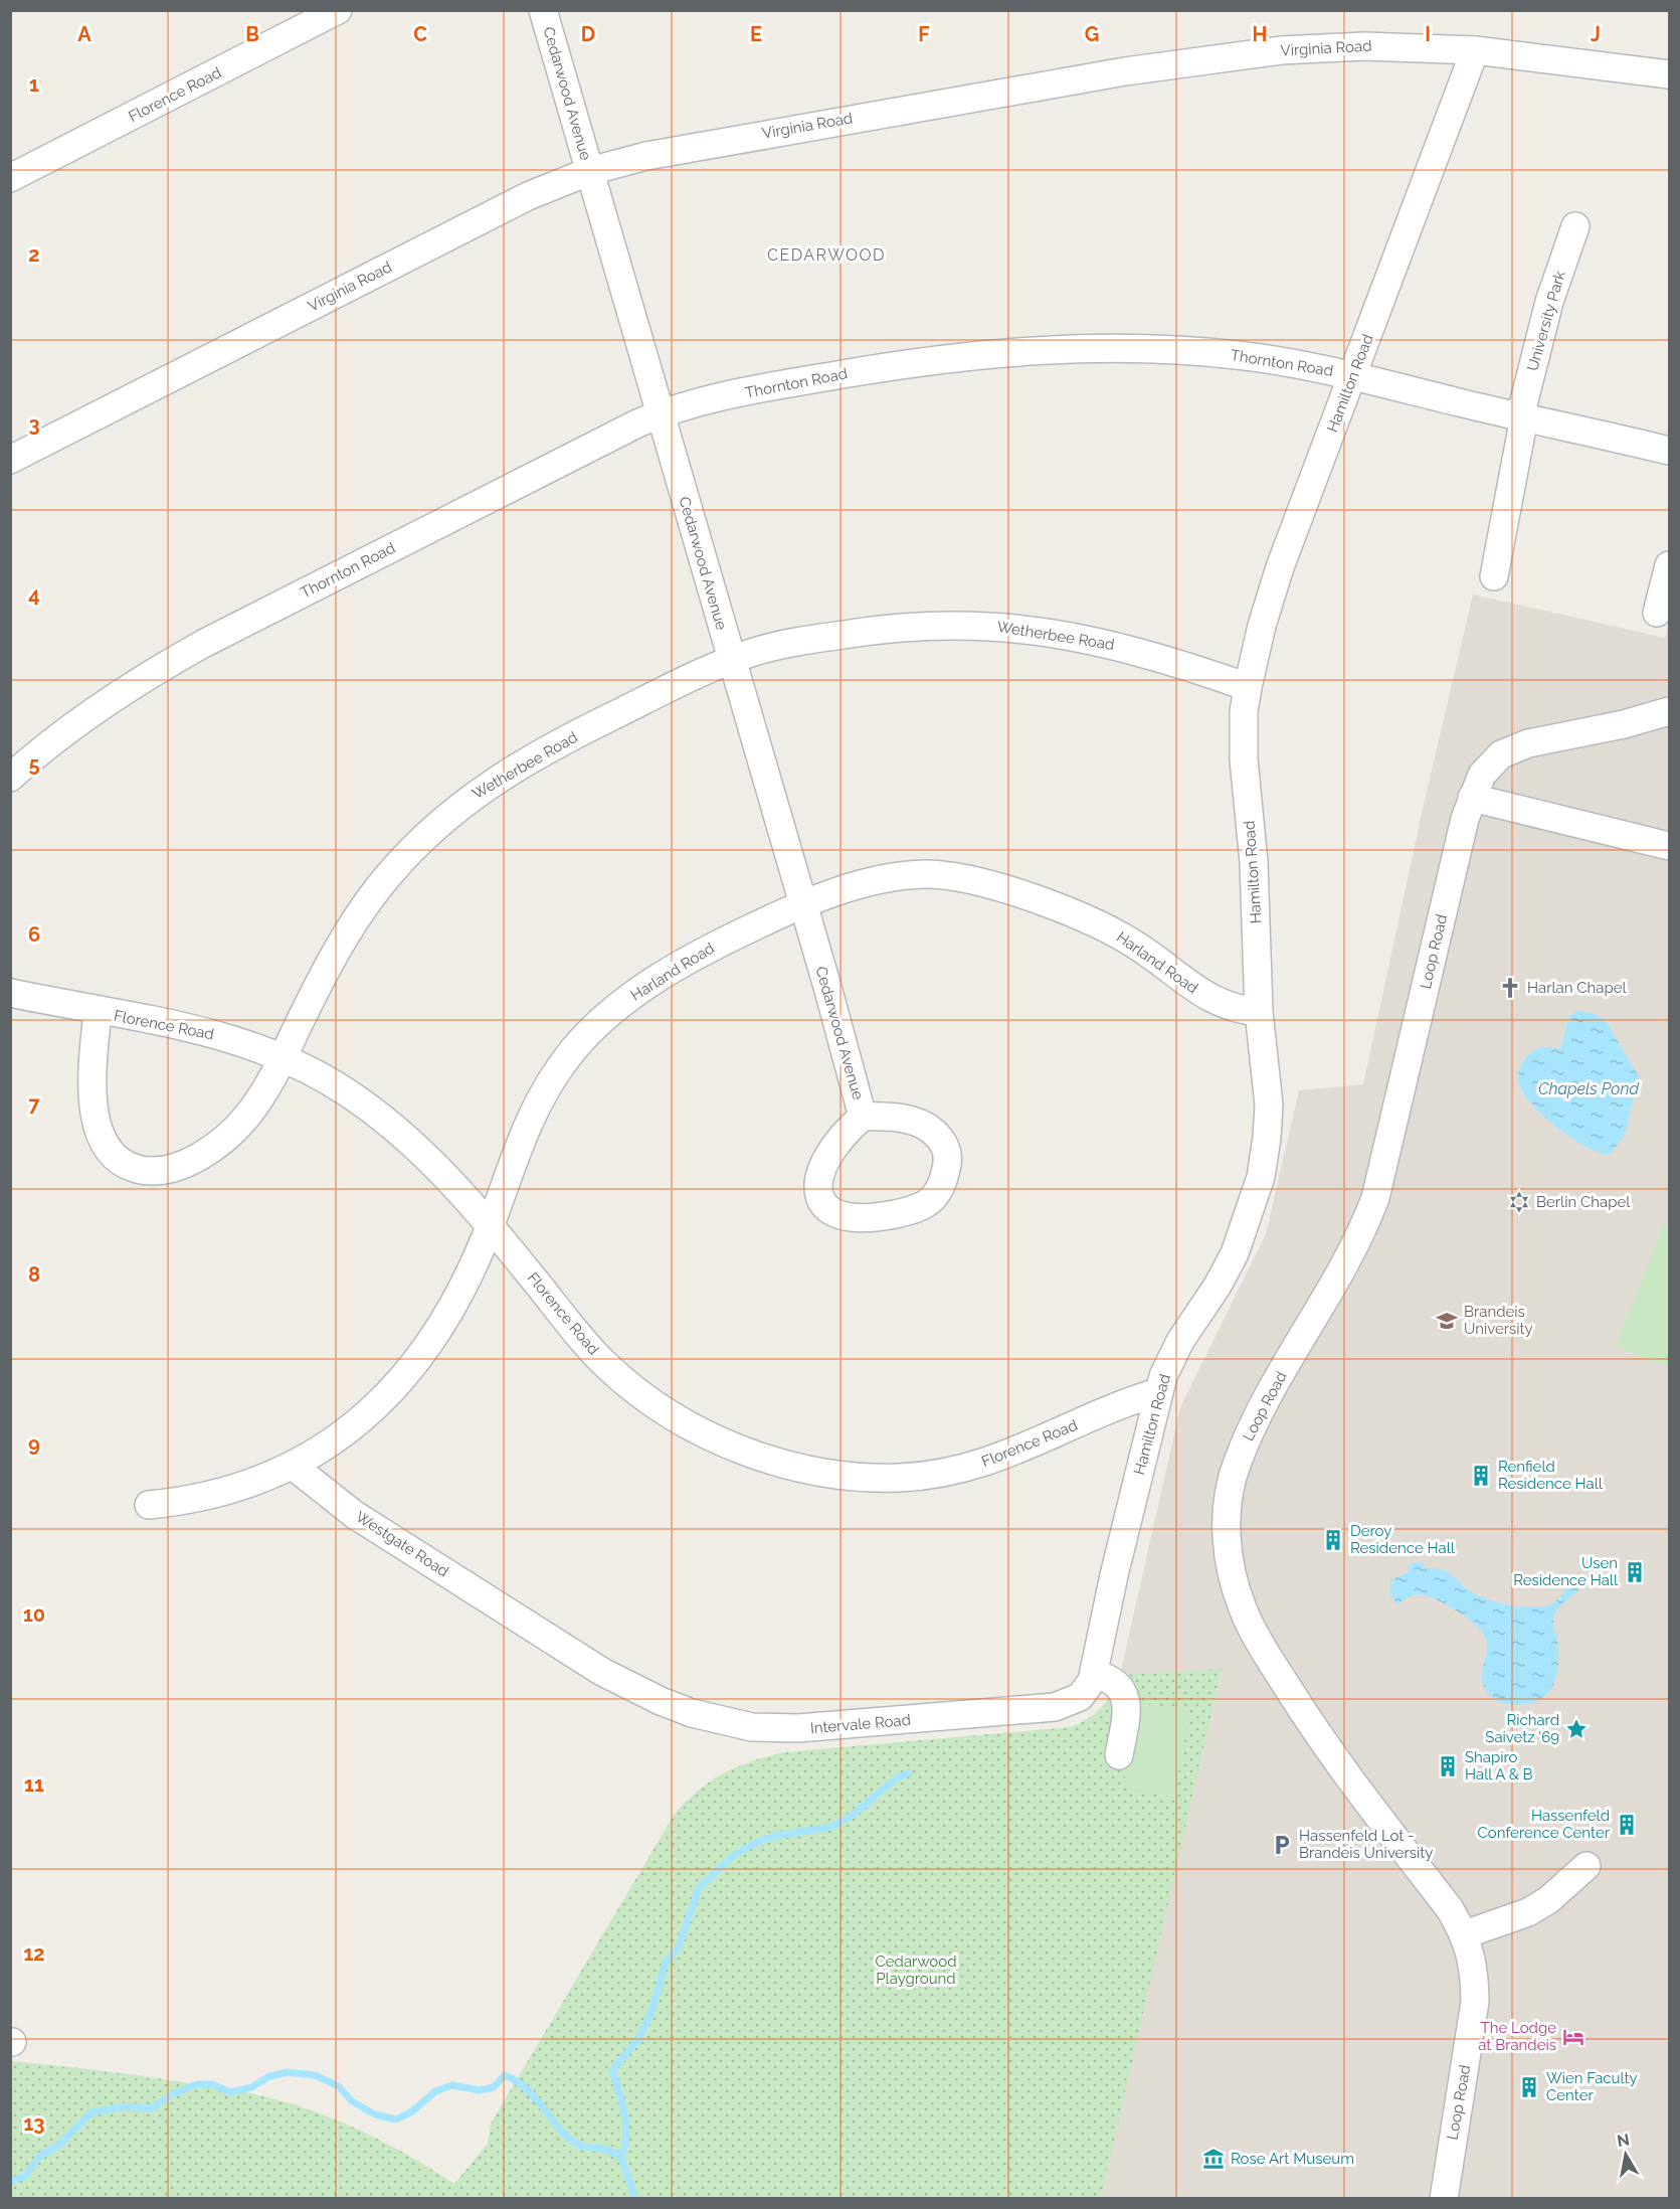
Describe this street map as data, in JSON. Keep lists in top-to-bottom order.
{
  "streets": {
    "street": [
      "Virginia Road",
      "Cedarwood Avenue",
      "Florence Road",
      "University Park",
      "Thornton Road",
      "Hamilton Road",
      "Wetherbee Road",
      "Loop Road",
      "Harland Road",
      "Westgate Road",
      "Intervale Road"
    ]
  },
  "crossings": [
    ["Virginia Road", "Cedarwood Avenue"],
    ["Virginia Road", "Hamilton Road"],
    ["Cedarwood Avenue", "Thornton Road"],
    ["Cedarwood Avenue", "Wetherbee Road"],
    ["Cedarwood Avenue", "Harland Road"],
    ["Florence Road", "Hamilton Road"],
    ["Florence Road", "Wetherbee Road"],
    ["Florence Road", "Harland Road"],
    ["University Park", "Thornton Road"],
    ["Thornton Road", "Hamilton Road"],
    ["Hamilton Road", "Wetherbee Road"],
    ["Hamilton Road", "Harland Road"],
    ["Hamilton Road", "Intervale Road"],
    ["Harland Road", "Westgate Road"],
    ["Westgate Road", "Intervale Road"]
  ],
  "districts": ["CEDARWOOD"],
  "water": ["Chapels Pond"],
  "parks": ["Cedarwood Playground"],
  "places": {
    "church": ["Harlan Chapel"],
    "synagogue": ["Berlin Chapel"],
    "school or university": ["Brandeis University"],
    "building": [
      "Renfield Residence Hall",
      "Deroy Residence Hall",
      "Usen Residence Hall",
      "Shapiro Hall A & B",
      "Hassenfeld Conference Center",
      "Wien Faculty Center"
    ],
    "place": ["Richard Saivetz '69"],
    "parking": ["Hassenfeld Lot - Brandeis University"],
    "hotel": ["The Lodge at Brandeis"],
    "museum": ["Rose Art Museum"]
  },
  "north": "top",
  "grid": {
    "columns": [
      "A",
      "B",
      "C",
      "D",
      "E",
      "F",
      "G",
      "H",
      "I",
      "J"
    ],
    "rows": [
      "1",
      "2",
      "3",
      "4",
      "5",
      "6",
      "7",
      "8",
      "9",
      "10",
      "11",
      "12",
      "13"
    ]
  }
}
